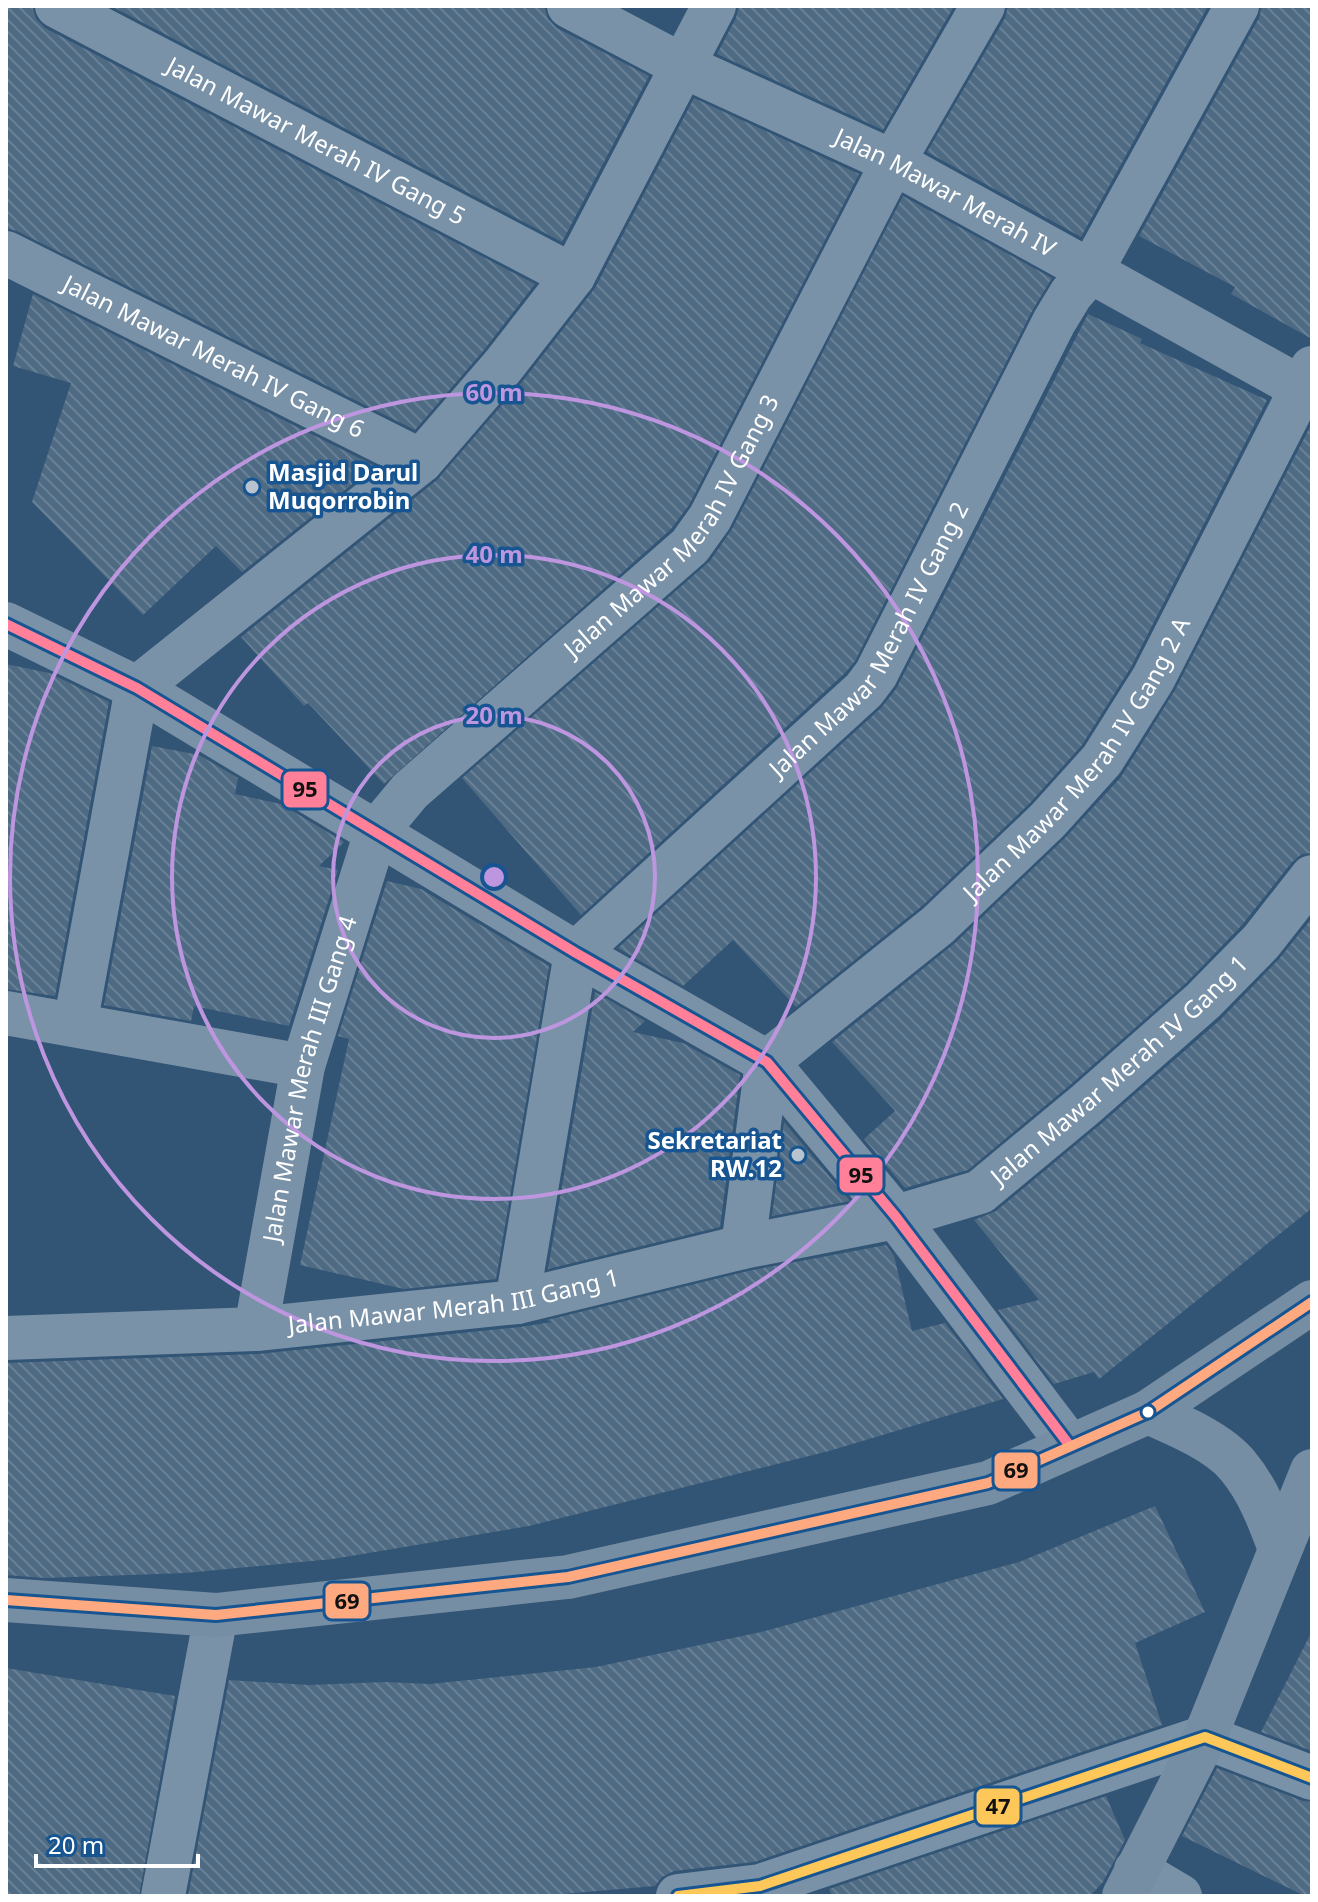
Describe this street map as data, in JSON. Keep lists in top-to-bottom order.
{
  "streets": {
    "street": [
      "Jalan Mawar Merah IV Gang 5",
      "Jalan Mawar Merah IV",
      "Jalan Mawar Merah IV Gang 6",
      "Jalan Mawar Merah IV Gang 3",
      "Jalan Mawar Merah IV Gang 2",
      "Jalan Mawar Merah IV Gang 2 A",
      "Jalan Mawar Merah IV Gang 1",
      "Jalan Mawar Merah III Gang 4",
      "Jalan Mawar Merah III Gang 1"
    ]
  },
  "crossings": [
    ["Jalan Mawar Merah IV", "Jalan Mawar Merah IV Gang 3"],
    ["Jalan Mawar Merah IV", "Jalan Mawar Merah IV Gang 2"],
    ["Jalan Mawar Merah IV", "Jalan Mawar Merah IV Gang 2 A"],
    ["Jalan Mawar Merah IV Gang 3", "Jalan Mawar Merah III Gang 4"],
    ["Jalan Mawar Merah IV Gang 1", "Jalan Mawar Merah III Gang 1"],
    ["Jalan Mawar Merah III Gang 4", "Jalan Mawar Merah III Gang 1"]
  ],
  "places": ["Masjid Darul Muqorrobin", "Sekretariat RW.12"],
  "lines": ["transit line 95", "transit line 69", "transit line 47"],
  "scale_bar": "20 m",
  "rings": ["60 m", "40 m", "20 m"]
}
